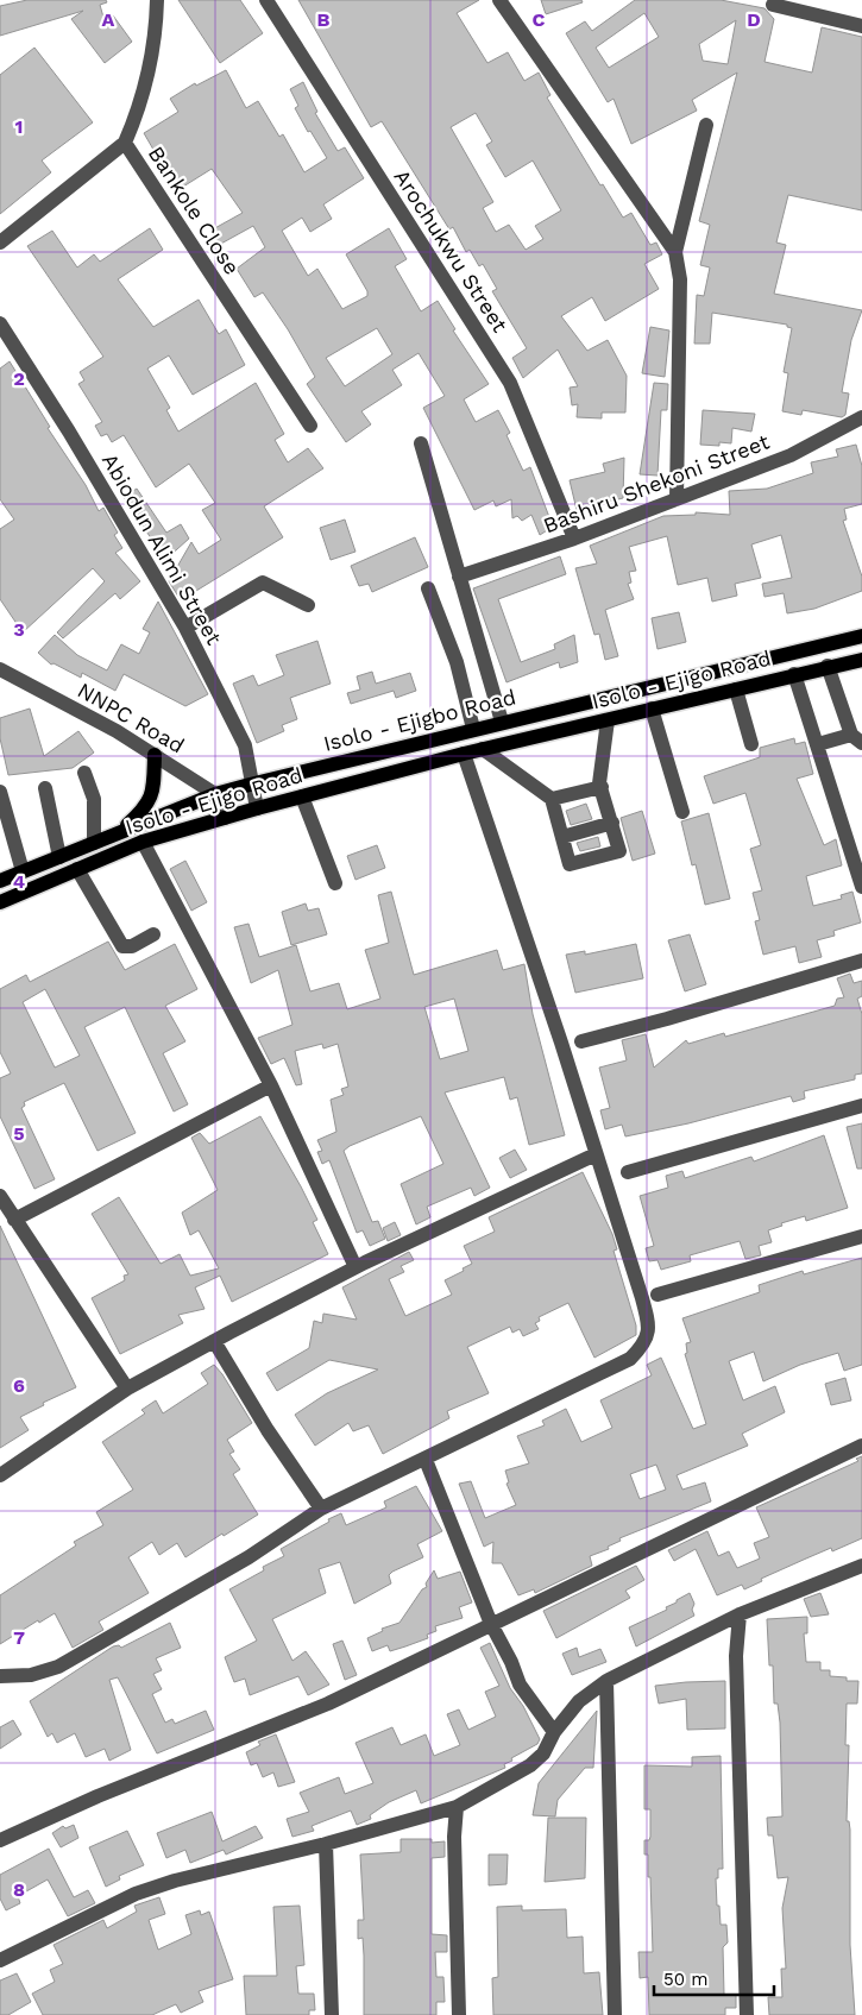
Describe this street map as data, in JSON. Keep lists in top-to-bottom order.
{
  "streets": {
    "main road": ["Isolo - Ejigo Road", "Isolo - Ejigbo Road"],
    "street": [
      "Bankole Close",
      "Arochukwu Street",
      "Bashiru Shekoni Street",
      "Abiodun Alimi Street",
      "NNPC Road"
    ]
  },
  "crossings": [
    ["Arochukwu Street", "Bashiru Shekoni Street"],
    ["Abiodun Alimi Street", "Isolo - Ejigo Road"],
    ["Abiodun Alimi Street", "Isolo - Ejigbo Road"],
    ["NNPC Road", "Isolo - Ejigbo Road"]
  ],
  "scale_bar": "50 m",
  "grid": {
    "columns": [
      "A",
      "B",
      "C",
      "D"
    ],
    "rows": [
      "1",
      "2",
      "3",
      "4",
      "5",
      "6",
      "7",
      "8"
    ]
  }
}
